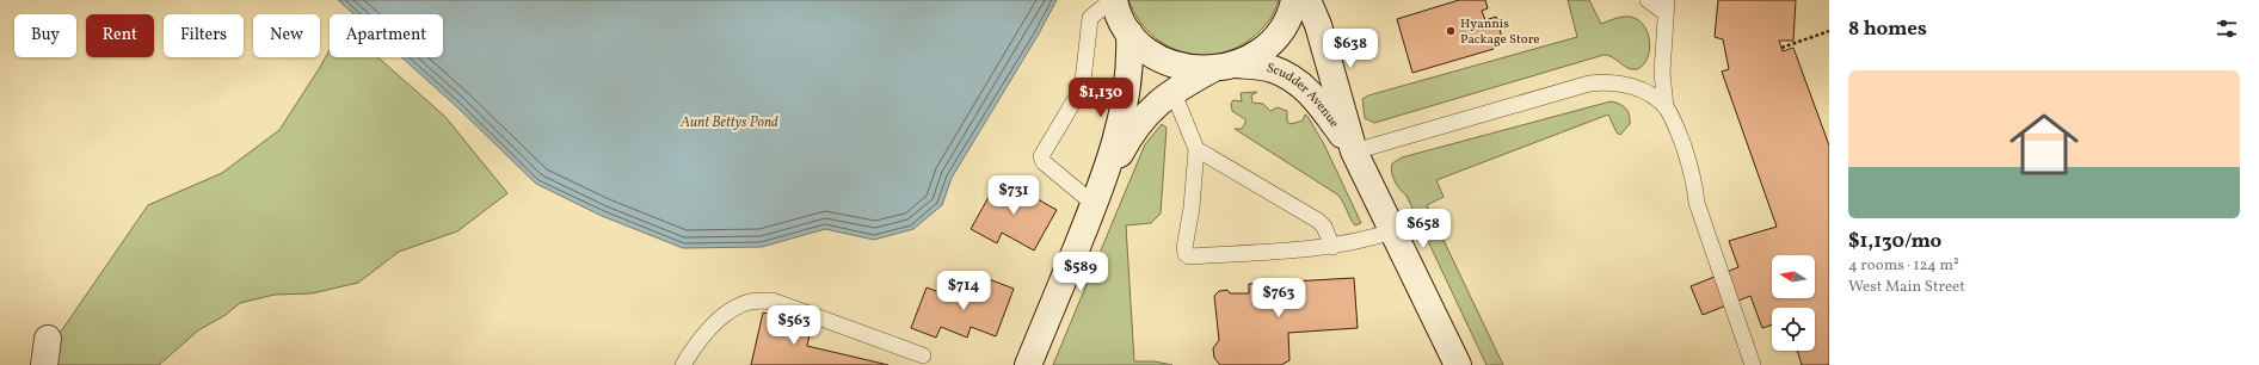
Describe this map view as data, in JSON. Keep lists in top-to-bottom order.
{
  "streets": {
    "main road": ["Scudder Avenue"]
  },
  "water": ["Aunt Bettys Pond"],
  "places": ["Hyannis Package Store"],
  "north": "left",
  "page": {
    "heading": "8 homes",
    "chip": [
      "Buy",
      "Rent",
      "Filters",
      "New",
      "Apartment"
    ],
    "price": [
      "$638",
      "$1,130",
      "$731",
      "$658",
      "$589",
      "$714",
      "$763",
      "$563"
    ],
    "list": [
      {
        "name": "$1,130/mo",
        "note": "4 rooms · 124 m² · West Main Street"
      }
    ]
  }
}
